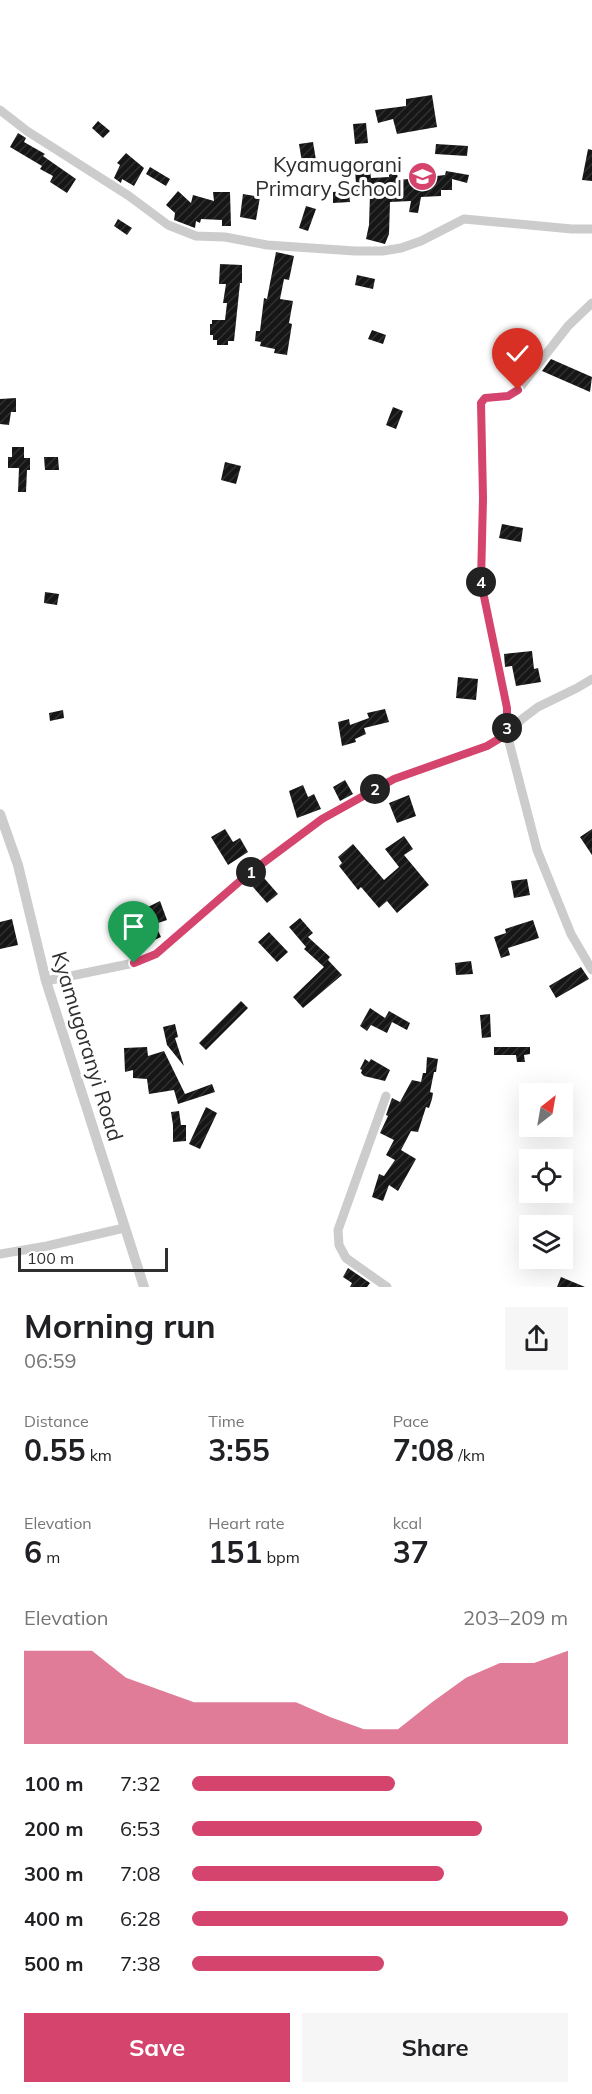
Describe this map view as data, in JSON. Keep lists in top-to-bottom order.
{
  "streets": {
    "street": ["Kyamugoranyi Road"]
  },
  "places": {
    "school or university": ["Kyamugorani Primary School"]
  },
  "scale_bar": "100 m",
  "north": "top right",
  "page": {
    "pins": [
      "4",
      "3",
      "2",
      "1"
    ],
    "scale": "100 m",
    "heading": ["Morning run", "06:59"],
    "stats": [
      ["Distance", "0.55 km"],
      ["Time", "3:55"],
      ["Pace", "7:08 /km"],
      ["Elevation", "6 m"],
      ["Heart rate", "151 bpm"],
      ["kcal", "37"]
    ],
    "chart": ["Elevation", "203–209 m"],
    "list": [
      {
        "name": "100 m",
        "note": "7:32"
      },
      {
        "name": "200 m",
        "note": "6:53"
      },
      {
        "name": "300 m",
        "note": "7:08"
      },
      {
        "name": "400 m",
        "note": "6:28"
      },
      {
        "name": "500 m",
        "note": "7:38"
      }
    ],
    "buttons": ["Save", "Share"]
  }
}
